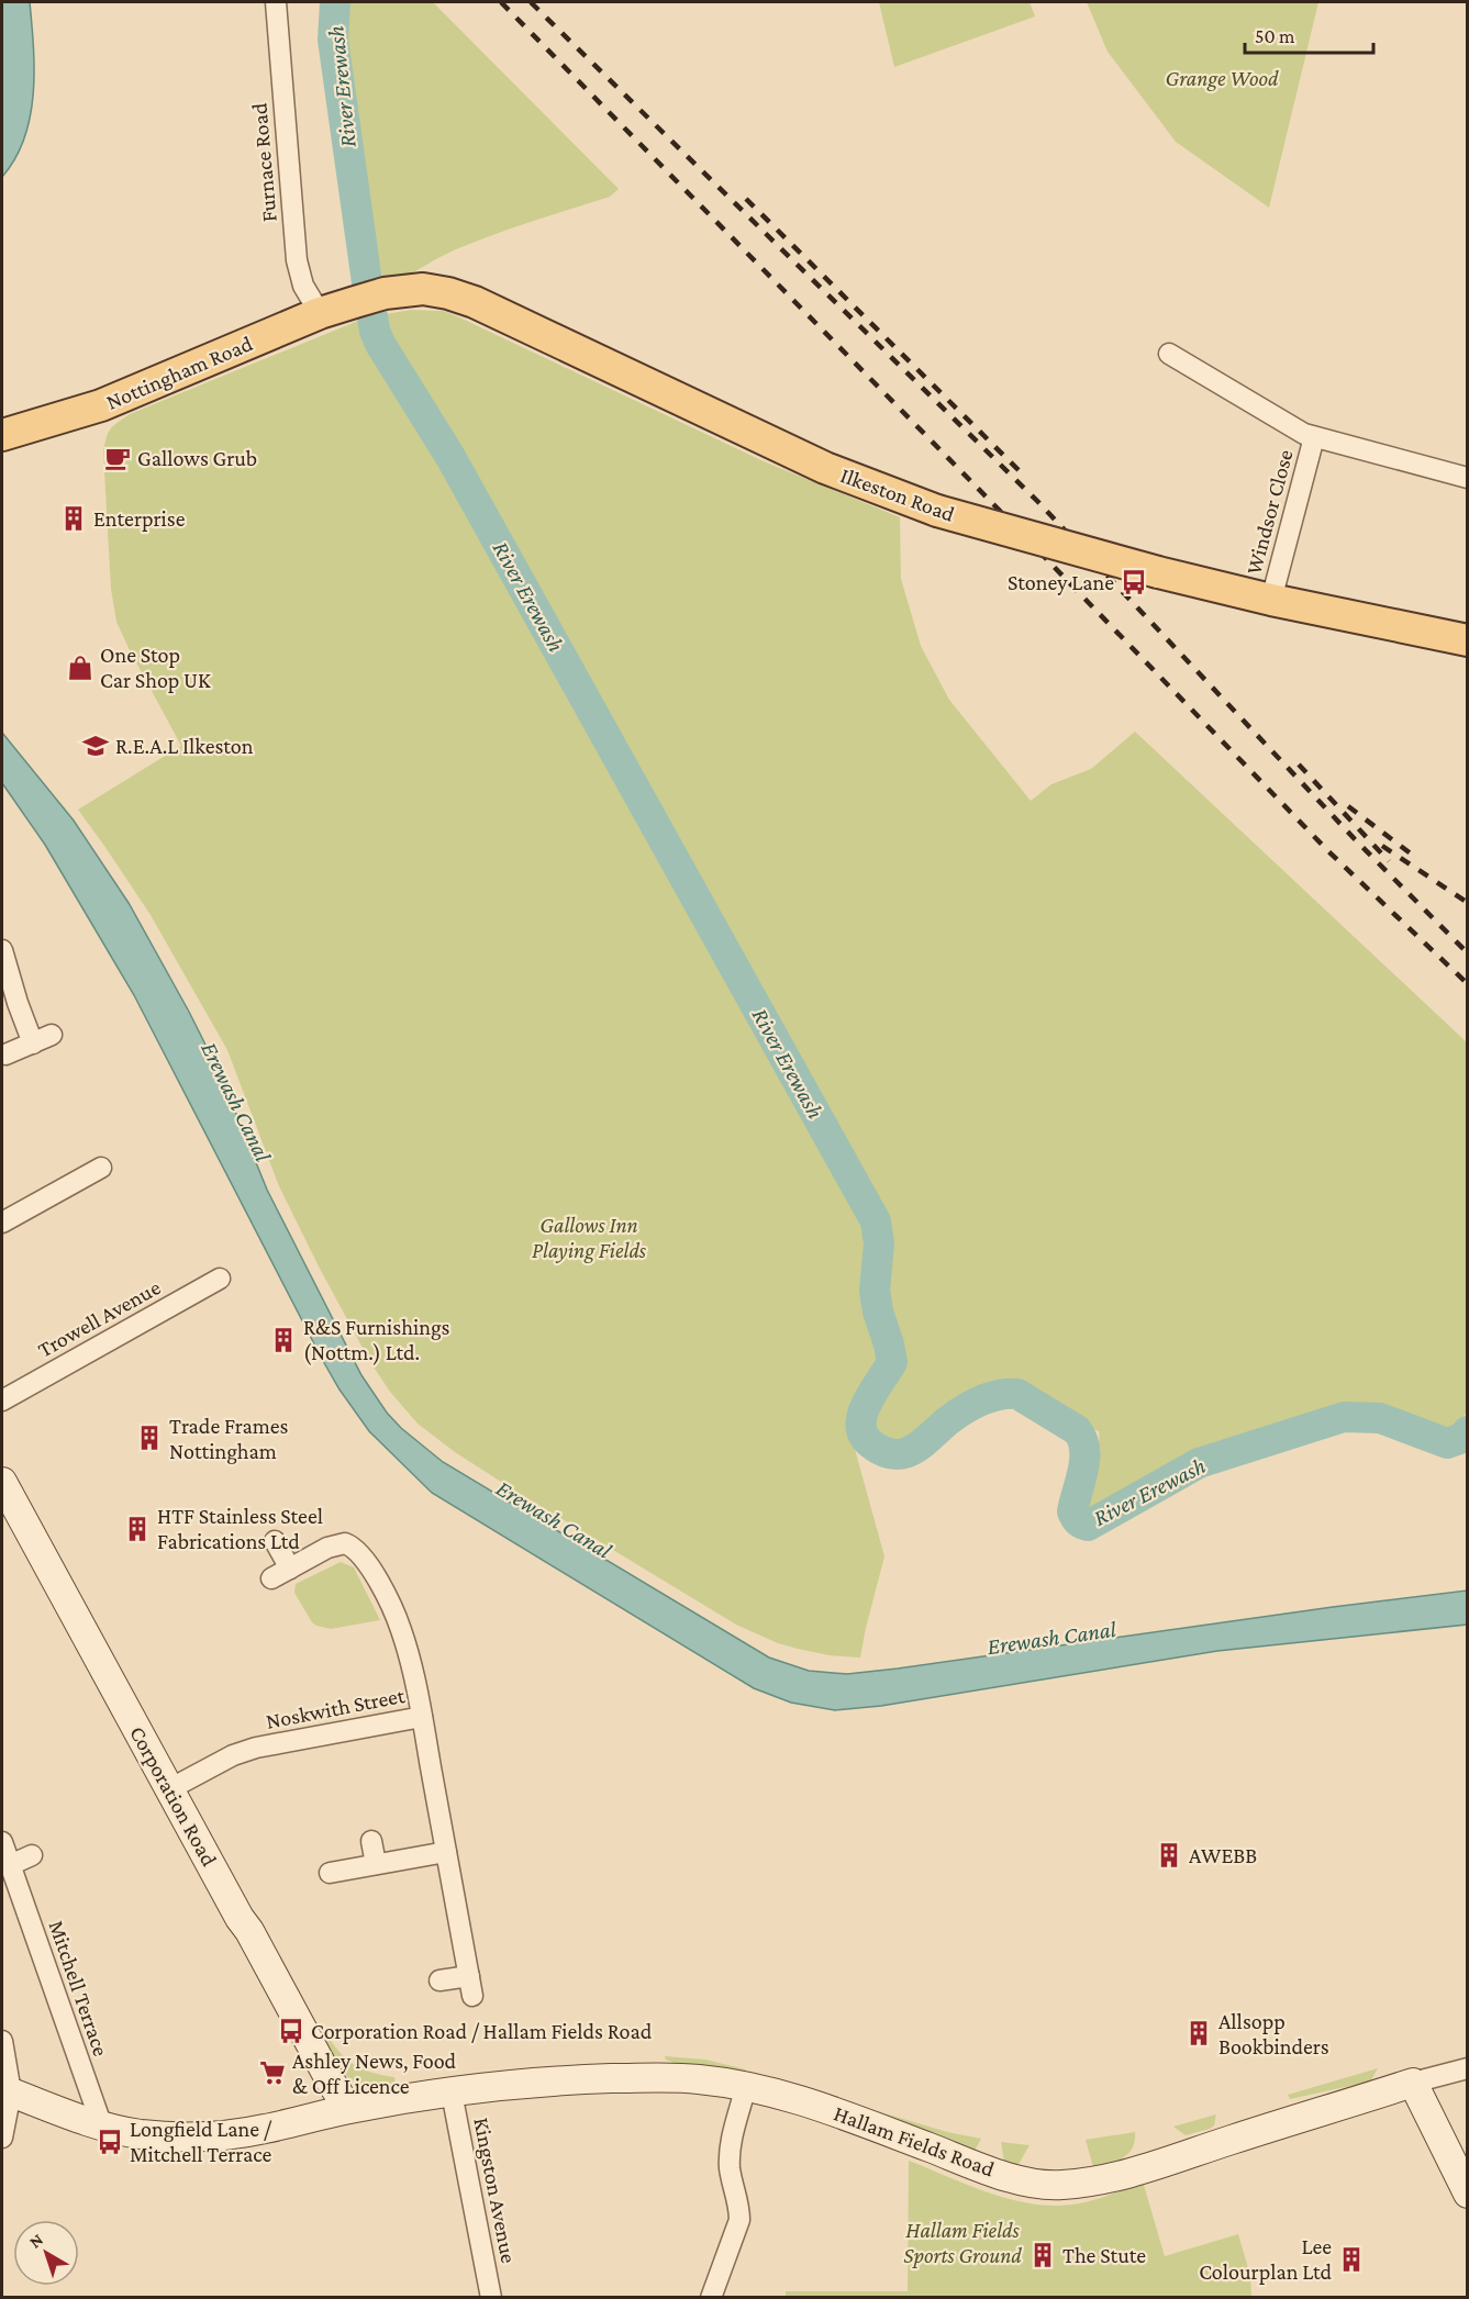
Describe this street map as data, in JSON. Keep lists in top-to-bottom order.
{
  "streets": {
    "main road": ["Nottingham Road", "Ilkeston Road"],
    "street": [
      "Furnace Road",
      "Windsor Close",
      "Trowell Avenue",
      "Noskwith Street",
      "Corporation Road",
      "Mitchell Terrace",
      "Hallam Fields Road",
      "Kingston Avenue"
    ]
  },
  "crossings": [
    ["Furnace Road", "Nottingham Road"],
    ["Nottingham Road", "Ilkeston Road"],
    ["Ilkeston Road", "Windsor Close"],
    ["Noskwith Street", "Corporation Road"],
    ["Corporation Road", "Hallam Fields Road"],
    ["Mitchell Terrace", "Hallam Fields Road"],
    ["Hallam Fields Road", "Kingston Avenue"]
  ],
  "water": ["River Erewash", "Erewash Canal"],
  "parks": ["Grange Wood", "Gallows Inn Playing Fields", "Hallam Fields Sports Ground"],
  "places": {
    "cafe": ["Gallows Grub"],
    "building": [
      "Enterprise",
      "R&S Furnishings (Nottm.) Ltd.",
      "Trade Frames Nottingham",
      "HTF Stainless Steel Fabrications Ltd",
      "AWEBB",
      "Allsopp Bookbinders",
      "The Stute",
      "Lee Colourplan Ltd"
    ],
    "bus stop": ["Stoney Lane", "Corporation Road / Hallam Fields Road", "Longfield Lane / Mitchell Terrace"],
    "shop": ["One Stop Car Shop UK"],
    "school or university": ["R.E.A.L Ilkeston"],
    "supermarket": ["Ashley News, Food & Off Licence"]
  },
  "scale_bar": "50 m",
  "north": "top left"
}
